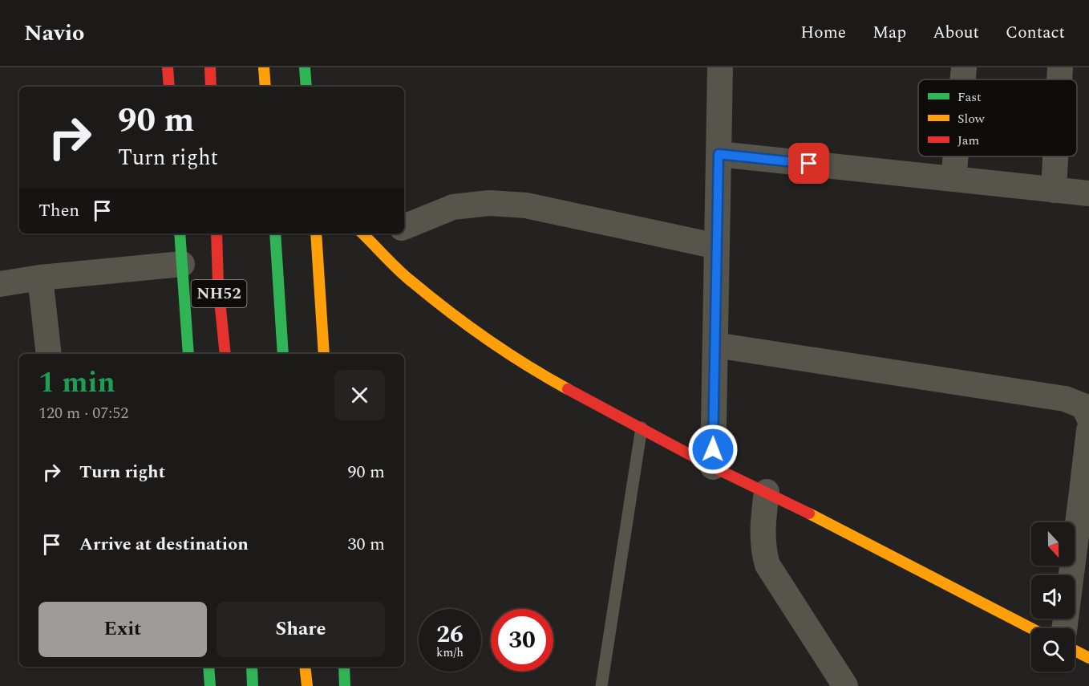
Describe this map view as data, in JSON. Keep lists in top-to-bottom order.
{
  "streets": {
    "main road": ["NH52"]
  },
  "legend": ["Fast", "Slow", "Jam"],
  "north": "bottom",
  "page": {
    "header": "Navio",
    "nav": [
      "Home",
      "Map",
      "About",
      "Contact"
    ],
    "turn": ["90 m", "Turn right"],
    "then": "Then",
    "heading": ["1 min", "120 m · 07:52"],
    "list": [
      {
        "name": "Turn right",
        "value": "90 m"
      },
      {
        "name": "Arrive at destination",
        "value": "30 m"
      }
    ],
    "buttons": ["Exit", "Share"],
    "speed": "26 km/h",
    "limit": "30"
  }
}
